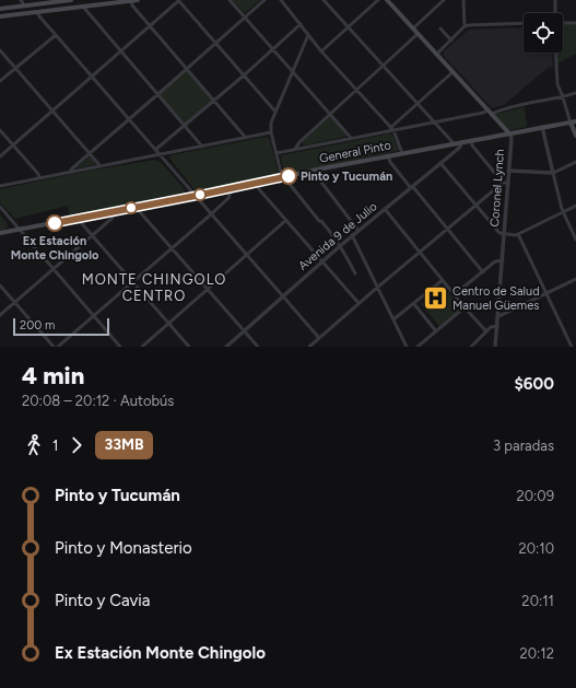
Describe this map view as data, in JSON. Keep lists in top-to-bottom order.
{
  "streets": {
    "main road": ["General Pinto", "Coronel Lynch"],
    "street": ["Avenida 9 de Julio"]
  },
  "crossings": [
    ["General Pinto", "Coronel Lynch"],
    ["General Pinto", "Avenida 9 de Julio"]
  ],
  "districts": ["MONTE CHINGOLO CENTRO"],
  "places": {
    "other": ["Pinto y Tucumán", "Ex Estación Monte Chingolo"],
    "hospital": ["Centro de Salud Manuel Güemes"]
  },
  "lines": ["bus line 33MB"],
  "scale_bar": "200 m",
  "page": {
    "scale": "200 m",
    "heading": ["4 min", "20:08 – 20:12 · Autobús", "$600"],
    "legs": ["1", "33MB", "3 paradas"],
    "list": [
      {
        "name": "Pinto y Tucumán",
        "value": "20:09"
      },
      {
        "name": "Pinto y Monasterio",
        "value": "20:10"
      },
      {
        "name": "Pinto y Cavia",
        "value": "20:11"
      },
      {
        "name": "Ex Estación Monte Chingolo",
        "value": "20:12"
      }
    ]
  }
}
